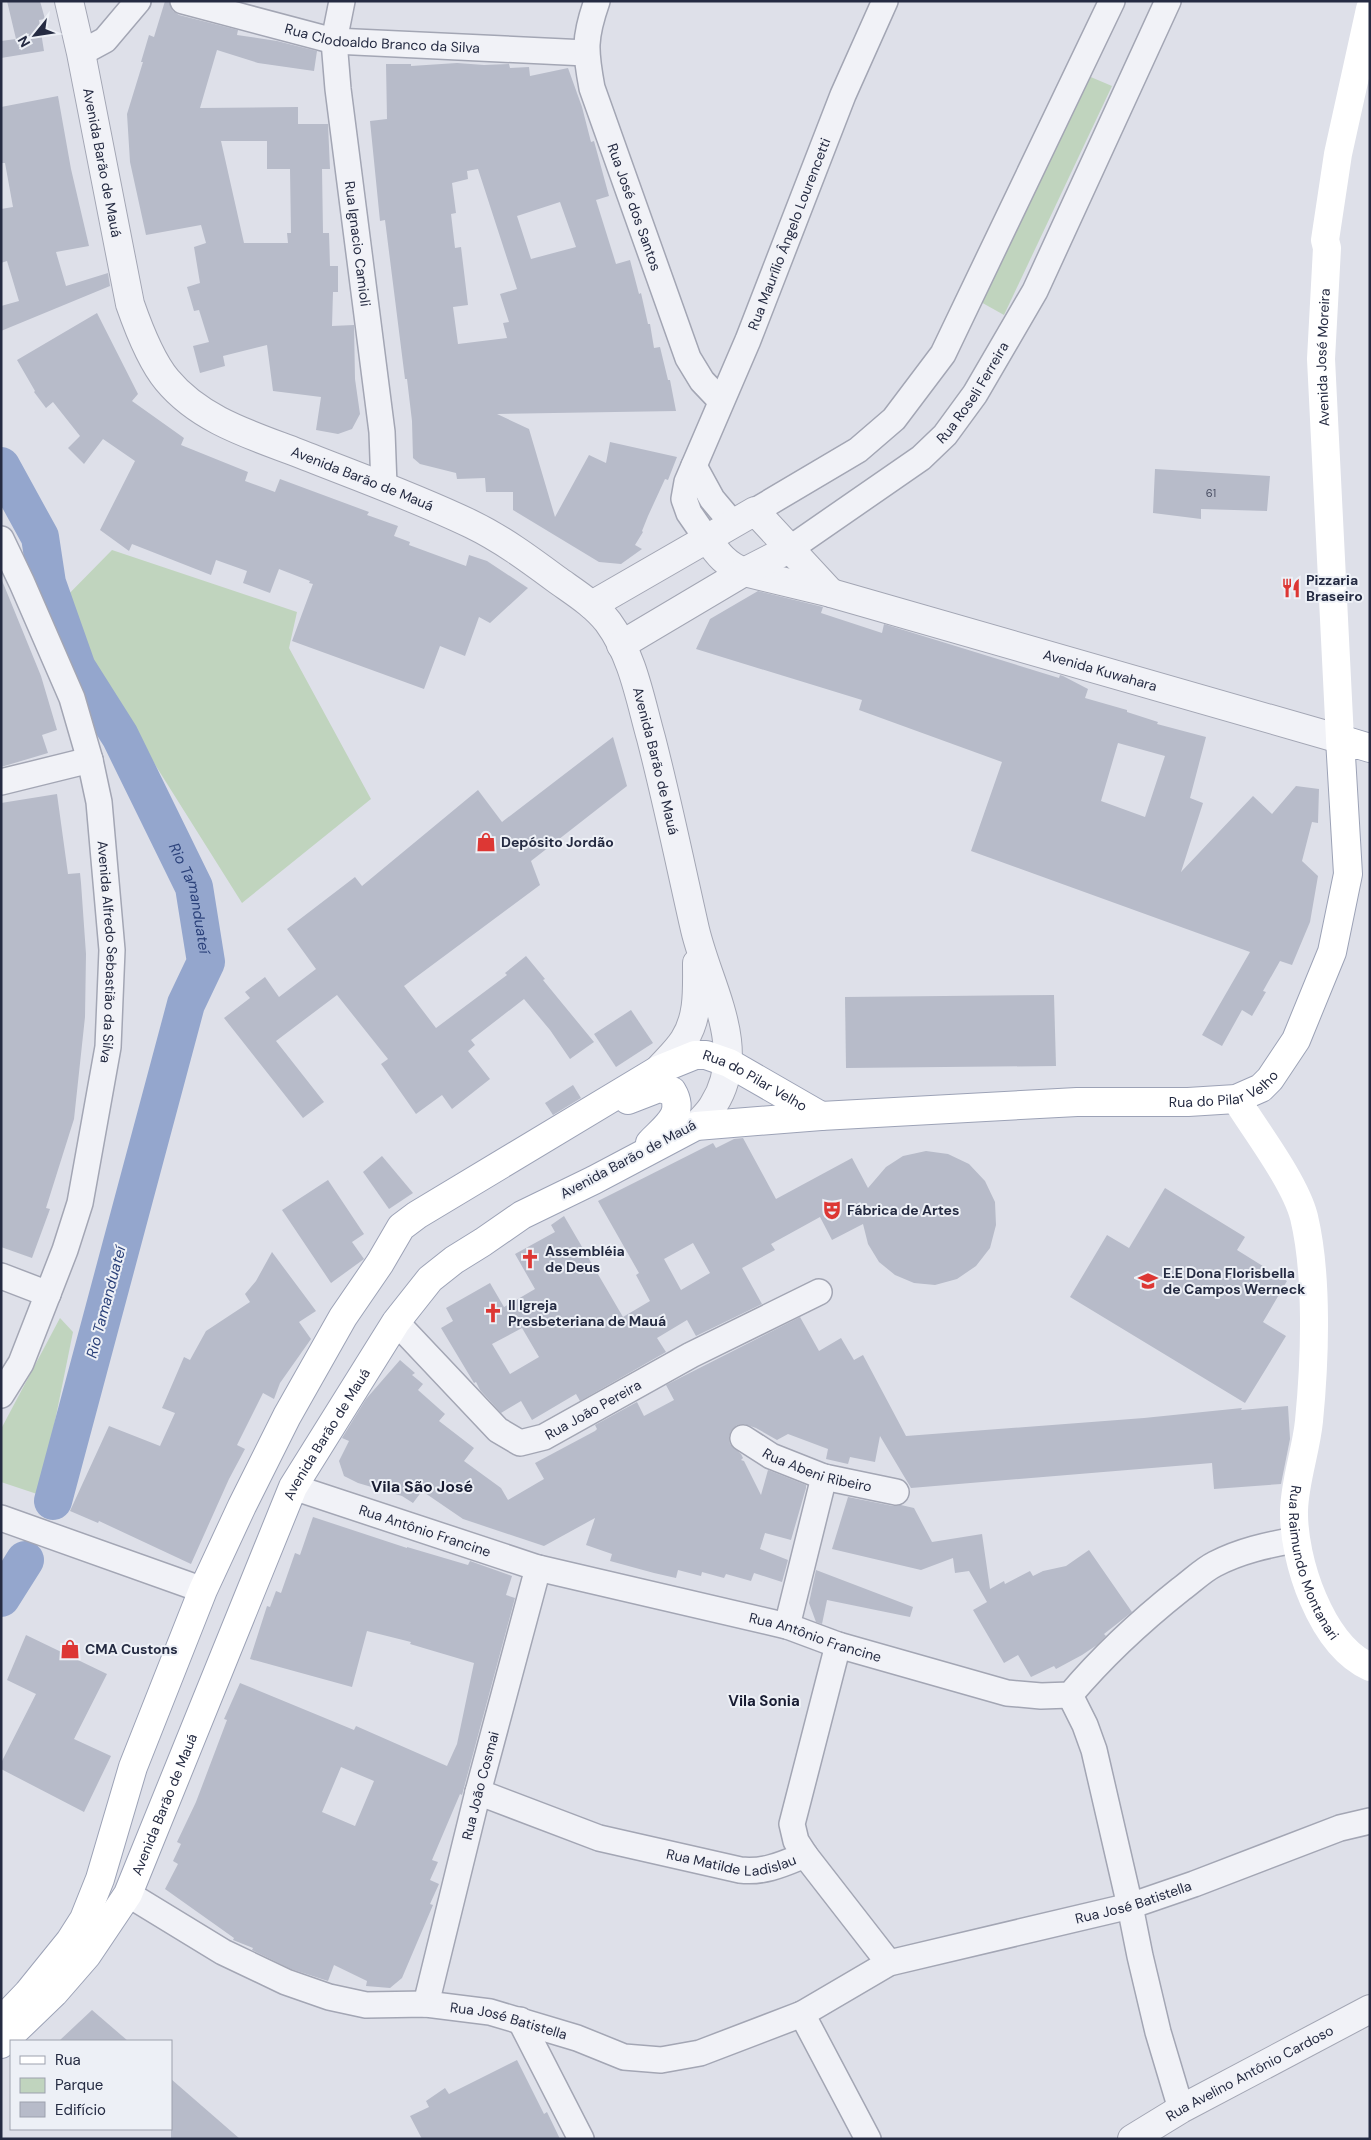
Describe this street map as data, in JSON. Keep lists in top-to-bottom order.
{
  "streets": {
    "main road": [
      "Avenida Barão de Mauá",
      "Avenida José Moreira",
      "Avenida Kuwahara",
      "Rua do Pilar Velho",
      "Rua Raimundo Montanari"
    ],
    "street": [
      "Rua Clodoaldo Branco da Silva",
      "Rua José dos Santos",
      "Rua Maurílio Ângelo Lourencetti",
      "Rua Ignacio Camioli",
      "Rua Roseli Ferreira",
      "Avenida Alfredo Sebastião da Silva",
      "Rua João Pereira",
      "Rua Abeni Ribeiro",
      "Rua Antônio Francine",
      "Rua João Cosmai",
      "Rua Matilde Ladislau",
      "Rua José Batistella",
      "Rua Avelino Antônio Cardoso"
    ]
  },
  "crossings": [
    ["Rua Clodoaldo Branco da Silva", "Rua José dos Santos"],
    ["Rua Clodoaldo Branco da Silva", "Rua Ignacio Camioli"],
    ["Avenida Barão de Mauá", "Rua Ignacio Camioli"],
    ["Avenida Barão de Mauá", "Rua Roseli Ferreira"],
    ["Avenida Barão de Mauá", "Rua do Pilar Velho"],
    ["Avenida Barão de Mauá", "Rua João Pereira"],
    ["Avenida Barão de Mauá", "Rua Antônio Francine"],
    ["Avenida Barão de Mauá", "Rua José Batistella"],
    ["Rua José dos Santos", "Rua Maurílio Ângelo Lourencetti"],
    ["Rua Maurílio Ângelo Lourencetti", "Avenida Kuwahara"],
    ["Avenida José Moreira", "Avenida Kuwahara"],
    ["Avenida José Moreira", "Rua do Pilar Velho"],
    ["Rua Roseli Ferreira", "Avenida Kuwahara"],
    ["Avenida Kuwahara", "Rua do Pilar Velho"],
    ["Rua do Pilar Velho", "Rua Raimundo Montanari"],
    ["Rua Antônio Francine", "Rua João Cosmai"],
    ["Rua Antônio Francine", "Rua Matilde Ladislau"],
    ["Rua João Cosmai", "Rua Matilde Ladislau"],
    ["Rua João Cosmai", "Rua José Batistella"]
  ],
  "districts": ["Vila São José", "Vila Sonia"],
  "water": ["Rio Tamanduateí"],
  "places": {
    "restaurant": ["Pizzaria Braseiro"],
    "shop": ["Depósito Jordão", "CMA Custons"],
    "theatre": ["Fábrica de Artes"],
    "church": ["Assembléia de Deus", "II Igreja Presbeteriana de Mauá"],
    "school or university": ["E.E Dona Florisbella de Campos Werneck"]
  },
  "house_numbers": ["61"],
  "legend": ["Rua", "Parque", "Edifício"],
  "north": "bottom left"
}
